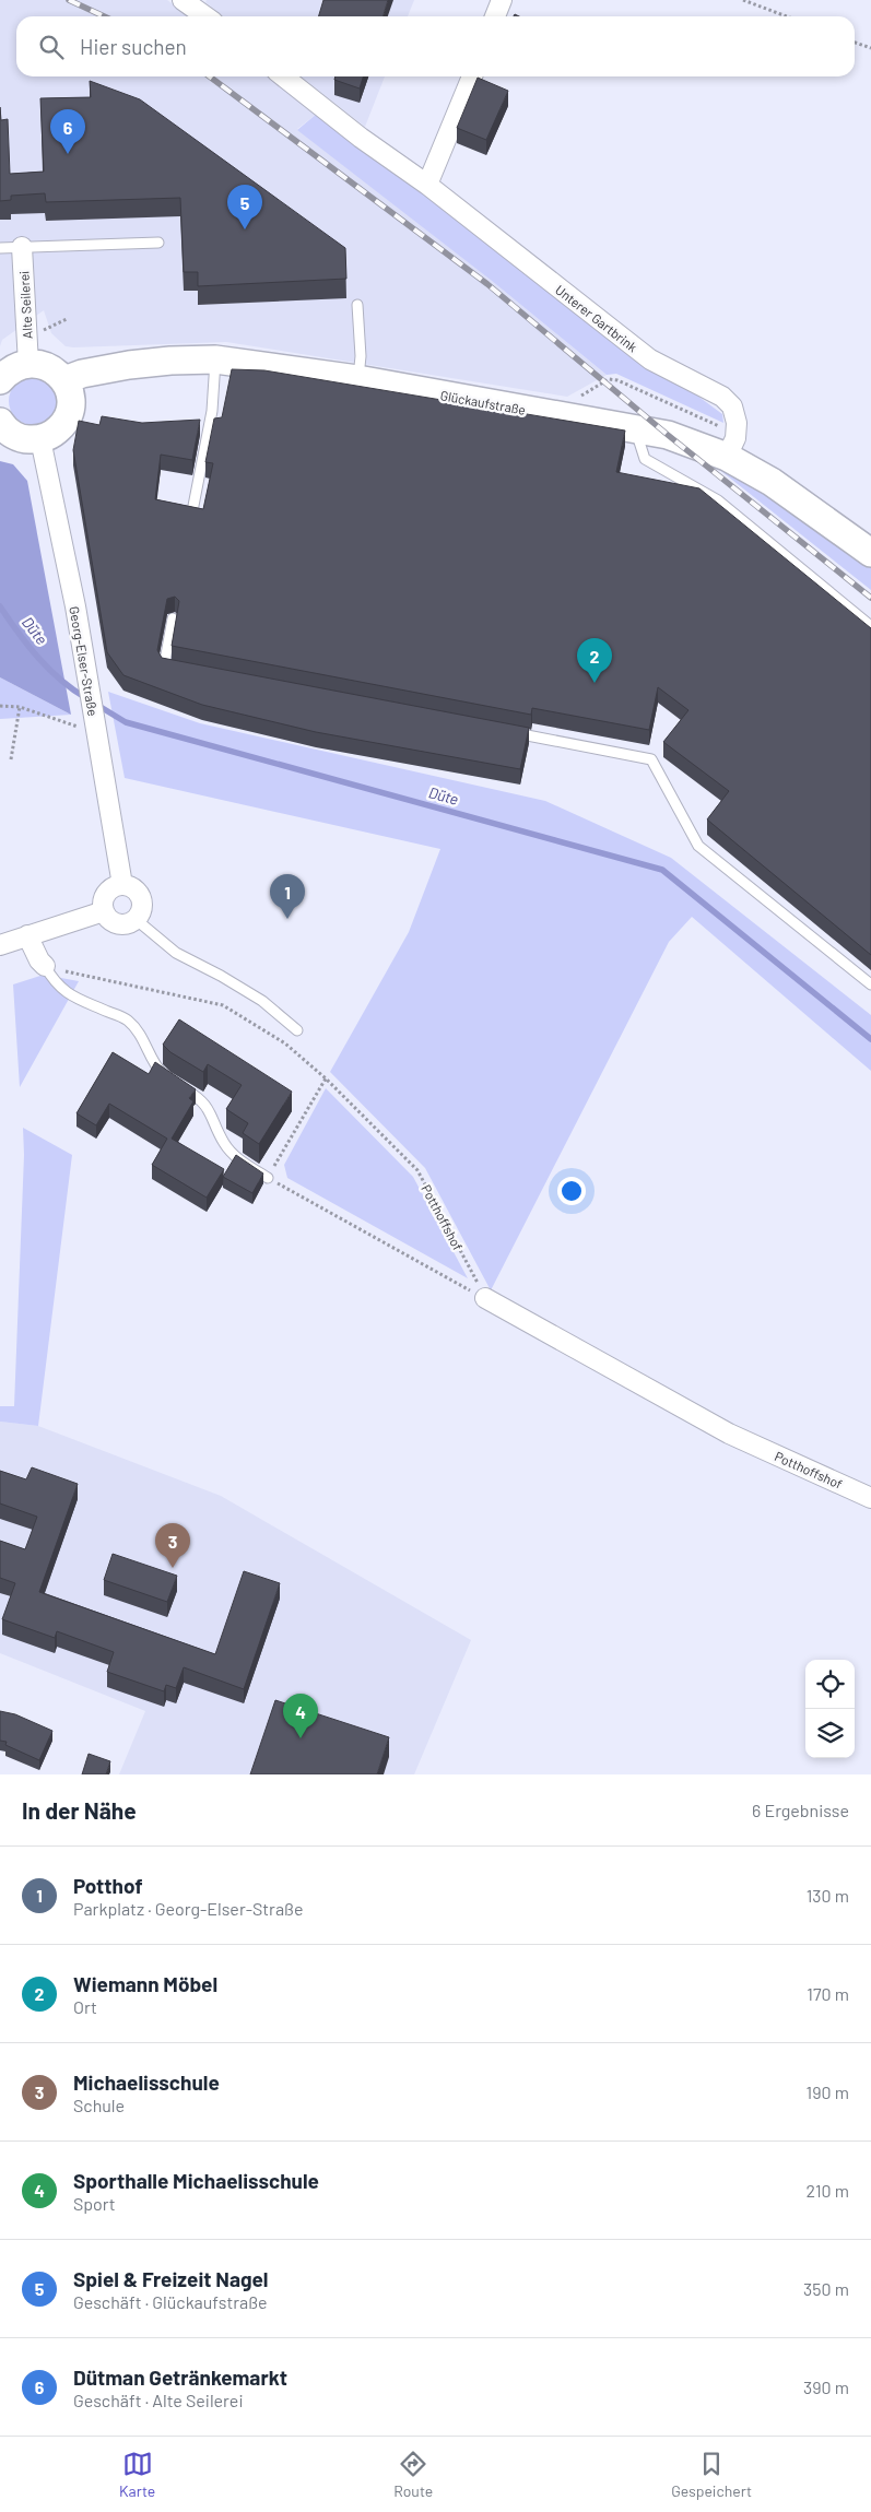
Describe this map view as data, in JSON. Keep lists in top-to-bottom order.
{
  "streets": {
    "main road": ["Glückaufstraße"],
    "street": [
      "Alte Seilerei",
      "Unterer Gartbrink",
      "Georg-Elser-Straße",
      "Potthoffshof"
    ]
  },
  "crossings": [
    ["Unterer Gartbrink", "Glückaufstraße"]
  ],
  "water": ["Düte"],
  "page": {
    "search": "Hier suchen",
    "pins": [
      "6",
      "5",
      "2",
      "1",
      "3",
      "4"
    ],
    "heading": ["In der Nähe", "6 Ergebnisse"],
    "list": [
      {
        "mark": "1",
        "name": "Potthof",
        "note": "Parkplatz · Georg-Elser-Straße",
        "value": "130 m"
      },
      {
        "mark": "2",
        "name": "Wiemann Möbel",
        "note": "Ort",
        "value": "170 m"
      },
      {
        "mark": "3",
        "name": "Michaelisschule",
        "note": "Schule",
        "value": "190 m"
      },
      {
        "mark": "4",
        "name": "Sporthalle Michaelisschule",
        "note": "Sport",
        "value": "210 m"
      },
      {
        "mark": "5",
        "name": "Spiel & Freizeit Nagel",
        "note": "Geschäft · Glückaufstraße",
        "value": "350 m"
      },
      {
        "mark": "6",
        "name": "Dütman Getränkemarkt",
        "note": "Geschäft · Alte Seilerei",
        "value": "390 m"
      }
    ],
    "nav": ["Karte", "Route", "Gespeichert"]
  }
}
